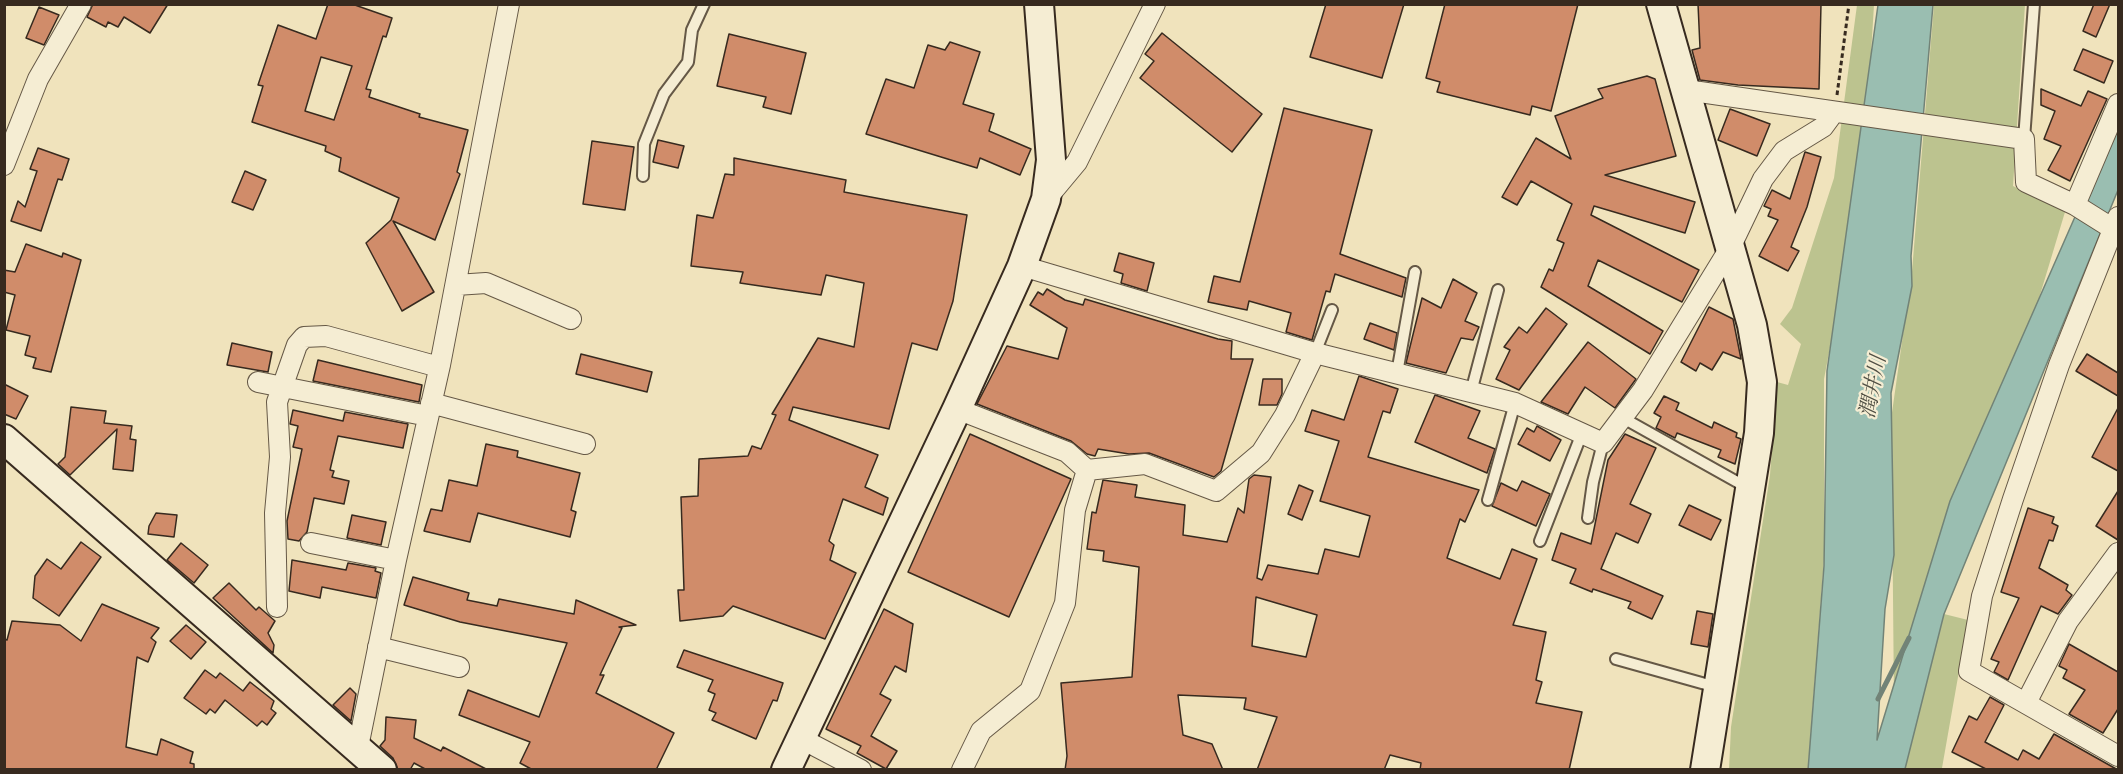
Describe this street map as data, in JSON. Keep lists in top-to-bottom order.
{
  "water": ["潤井川"]
}
